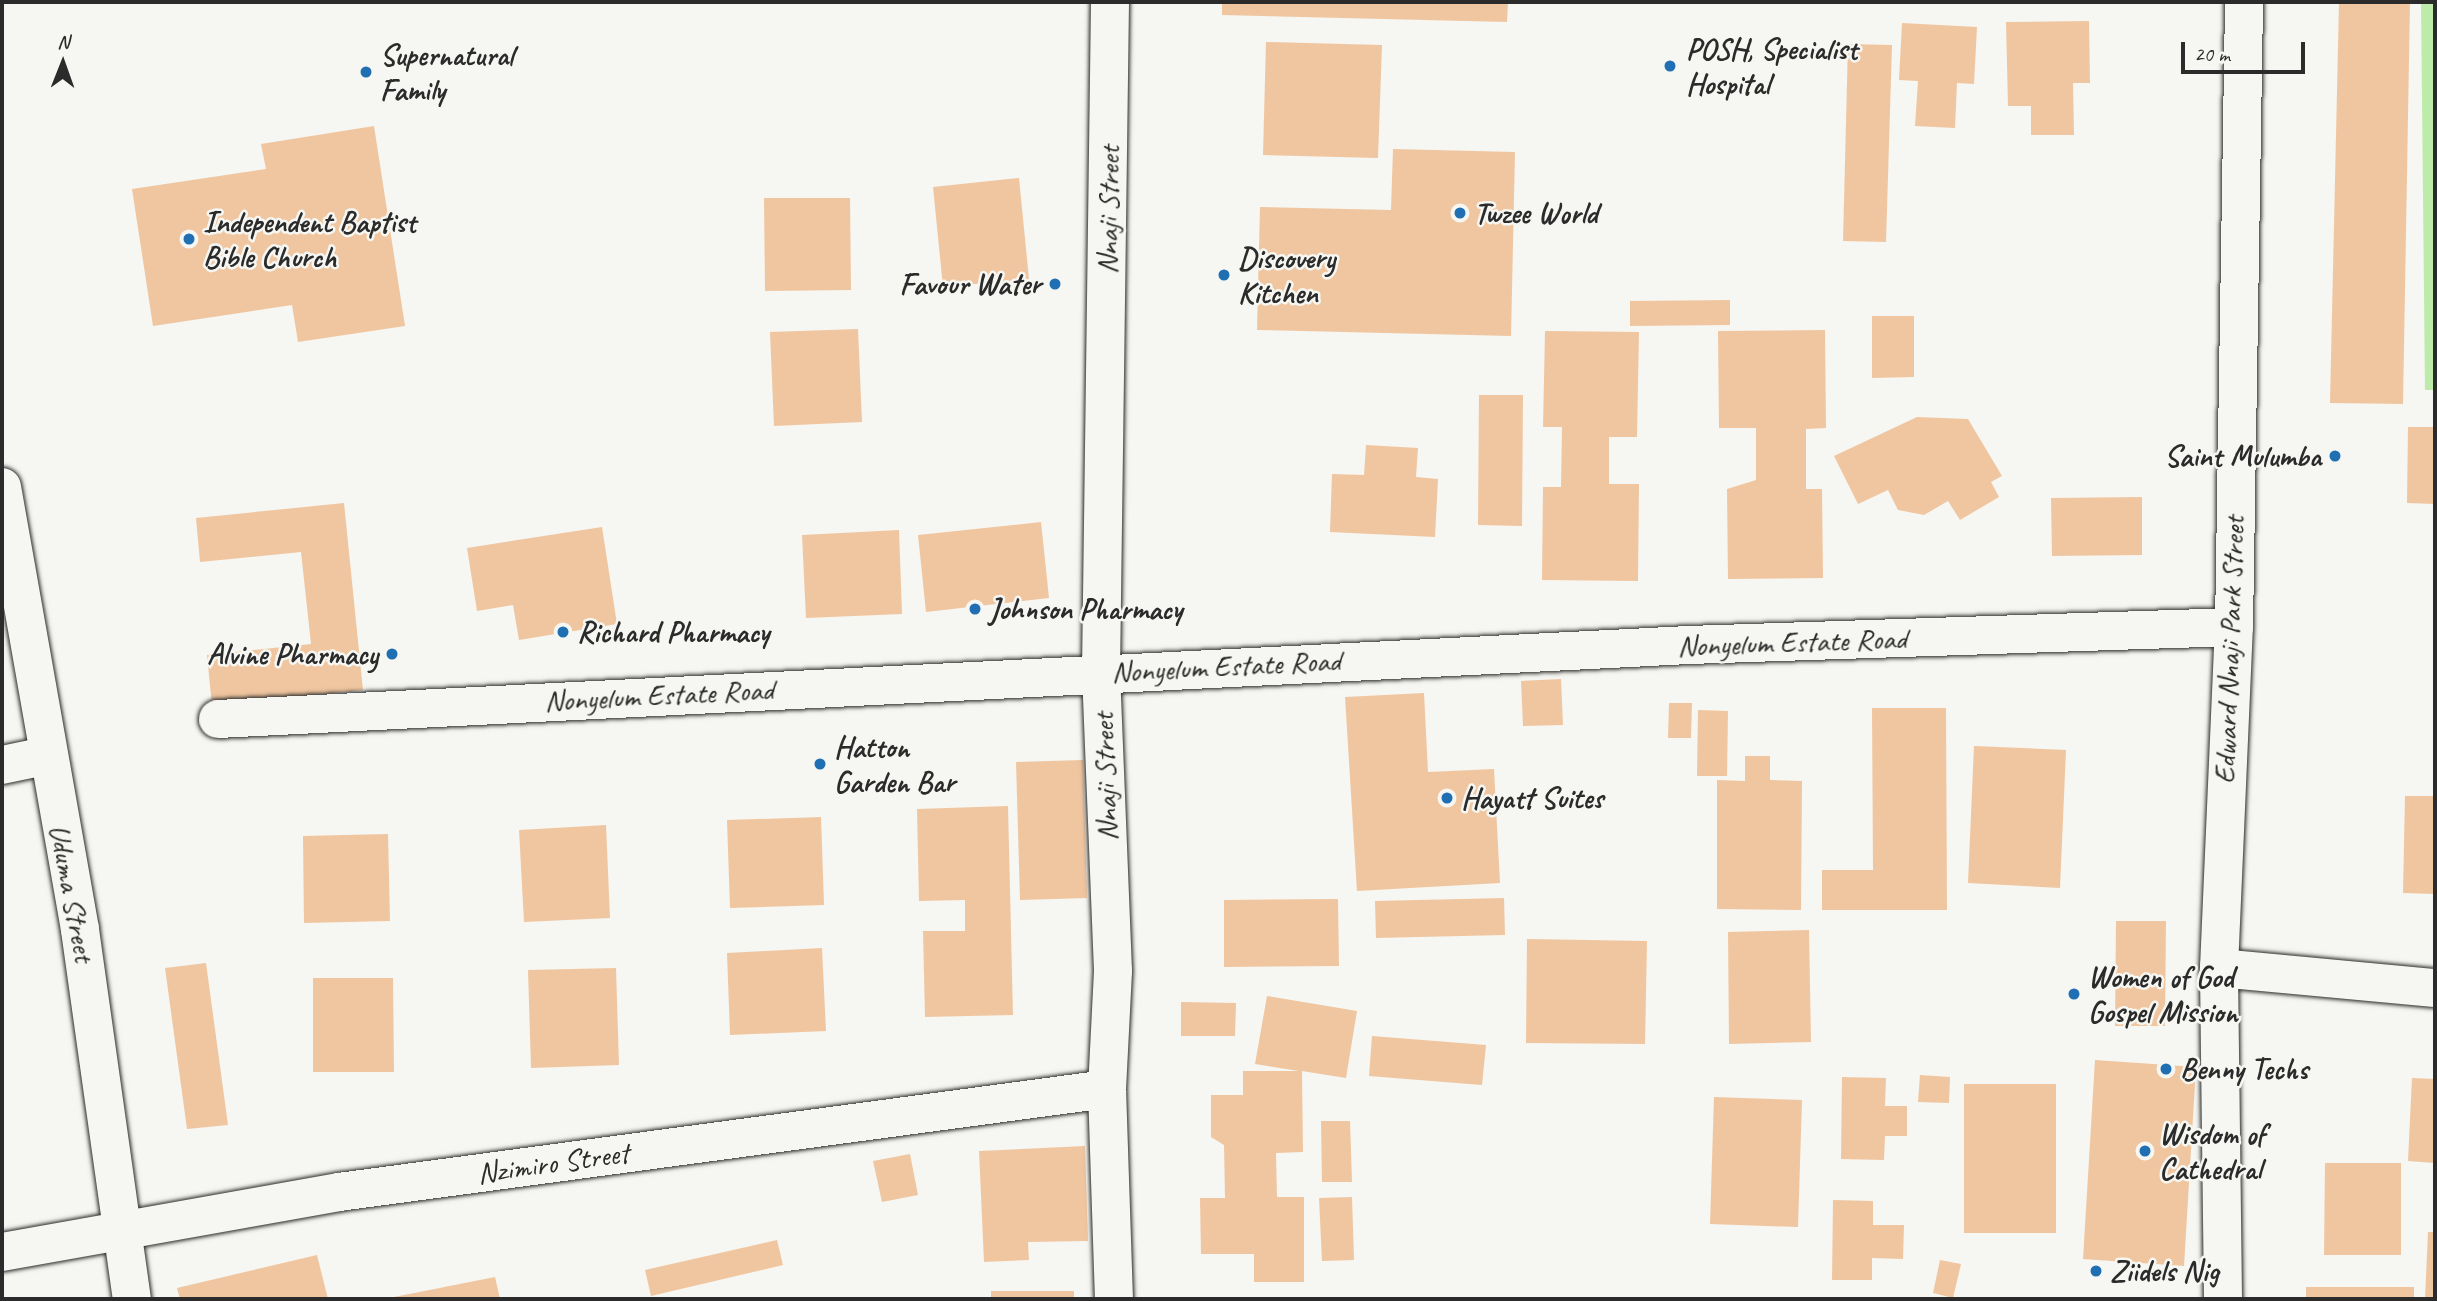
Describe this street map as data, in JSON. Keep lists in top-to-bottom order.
{
  "streets": {
    "street": [
      "Nnaji Street",
      "Nonyelum Estate Road",
      "Edward Nnaji Park Street",
      "Uduma Street",
      "Nzimiro Street"
    ]
  },
  "crossings": [
    ["Nnaji Street", "Nonyelum Estate Road"],
    ["Nnaji Street", "Nzimiro Street"],
    ["Nonyelum Estate Road", "Edward Nnaji Park Street"],
    ["Uduma Street", "Nzimiro Street"]
  ],
  "places": [
    "POSH, Specialist Hospital",
    "Supernatural Family",
    "Twzee World",
    "Independent Baptist Bible Church",
    "Discovery Kitchen",
    "Favour Water",
    "Saint Mulumba",
    "Johnson Pharmacy",
    "Richard Pharmacy",
    "Alvine Pharmacy",
    "Hatton Garden Bar",
    "Hayatt Suites",
    "Women of God Gospel Mission",
    "Benny Techs",
    "Wisdom of Cathedral",
    "Ziidels Nig"
  ],
  "scale_bar": "20 m",
  "north": "top"
}
